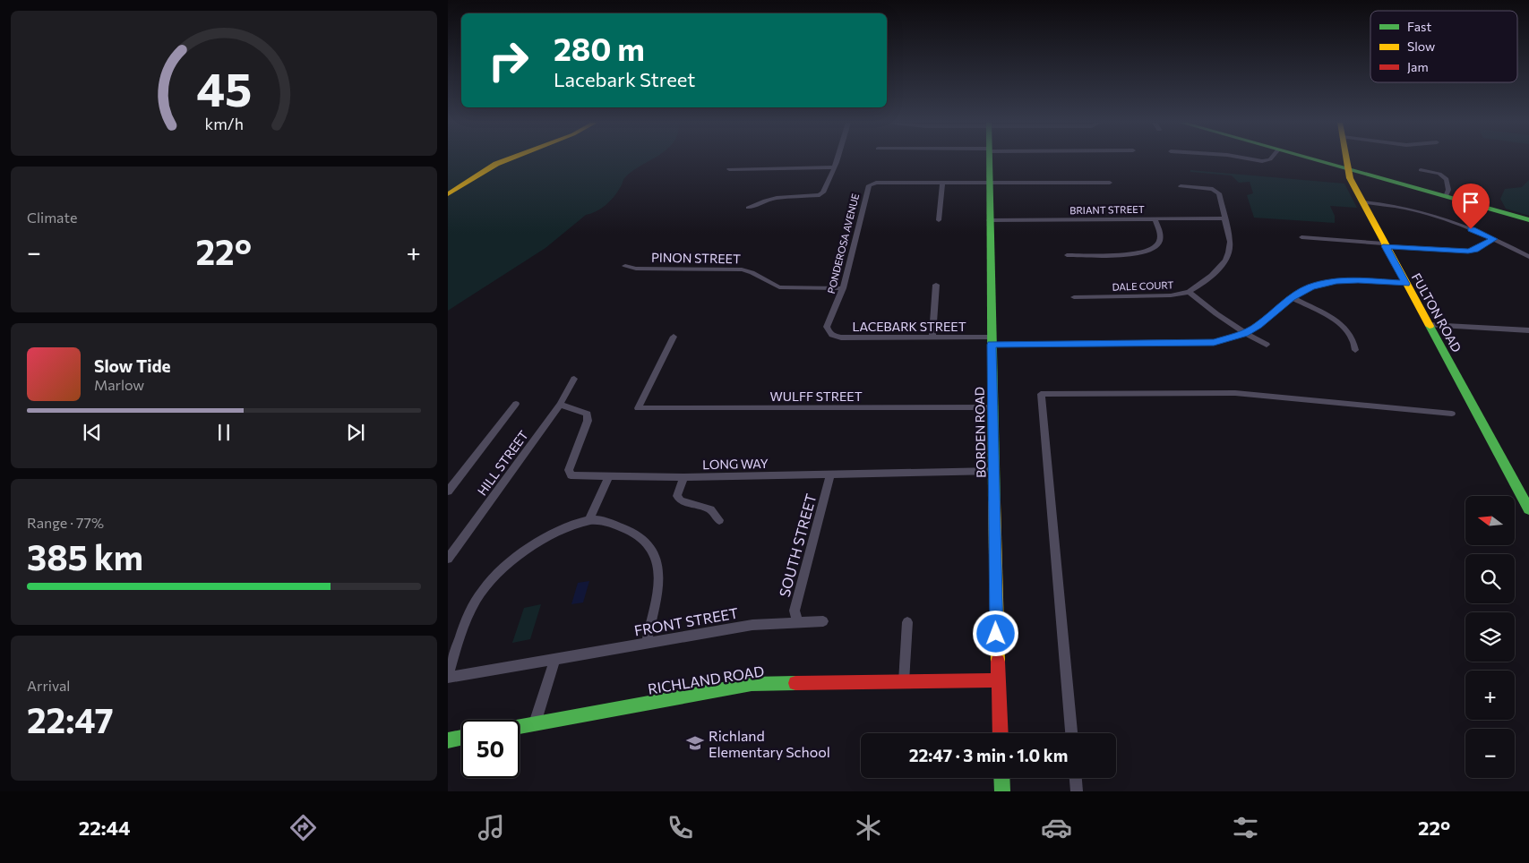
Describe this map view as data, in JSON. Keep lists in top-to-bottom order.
{
  "streets": {
    "main road": ["FULTON ROAD", "BORDEN ROAD", "RICHLAND ROAD"],
    "street": [
      "BRIANT STREET",
      "PONDEROSA AVENUE",
      "PINON STREET",
      "DALE COURT",
      "LACEBARK STREET",
      "WULFF STREET",
      "HILL STREET",
      "LONG WAY",
      "SOUTH STREET",
      "FRONT STREET"
    ]
  },
  "crossings": [
    ["BRIANT STREET", "DALE COURT"],
    ["BRIANT STREET", "BORDEN ROAD"],
    ["PONDEROSA AVENUE", "PINON STREET"],
    ["PONDEROSA AVENUE", "LACEBARK STREET"],
    ["FULTON ROAD", "LACEBARK STREET"],
    ["LACEBARK STREET", "BORDEN ROAD"],
    ["WULFF STREET", "BORDEN ROAD"],
    ["BORDEN ROAD", "LONG WAY"],
    ["BORDEN ROAD", "RICHLAND ROAD"],
    ["HILL STREET", "LONG WAY"],
    ["LONG WAY", "SOUTH STREET"],
    ["SOUTH STREET", "FRONT STREET"]
  ],
  "places": {
    "school or university": ["Richland Elementary School"]
  },
  "legend": ["Fast", "Slow", "Jam"],
  "north": "left",
  "page": {
    "turn": ["280 m", "Lacebark Street"],
    "tile": [
      "Climate",
      ["Range · 77%", "385 km"],
      ["Arrival", "22:47"]
    ],
    "heat": ["−", "22°", "+"],
    "song": ["Slow Tide", "Marlow"],
    "map_buttons": ["+", "−"],
    "limit": "50",
    "trip": "22:47 · 3 min · 1.0 km",
    "tabs": ["22:44", "22°"],
    "gauge": ["45", "km/h"]
  }
}
